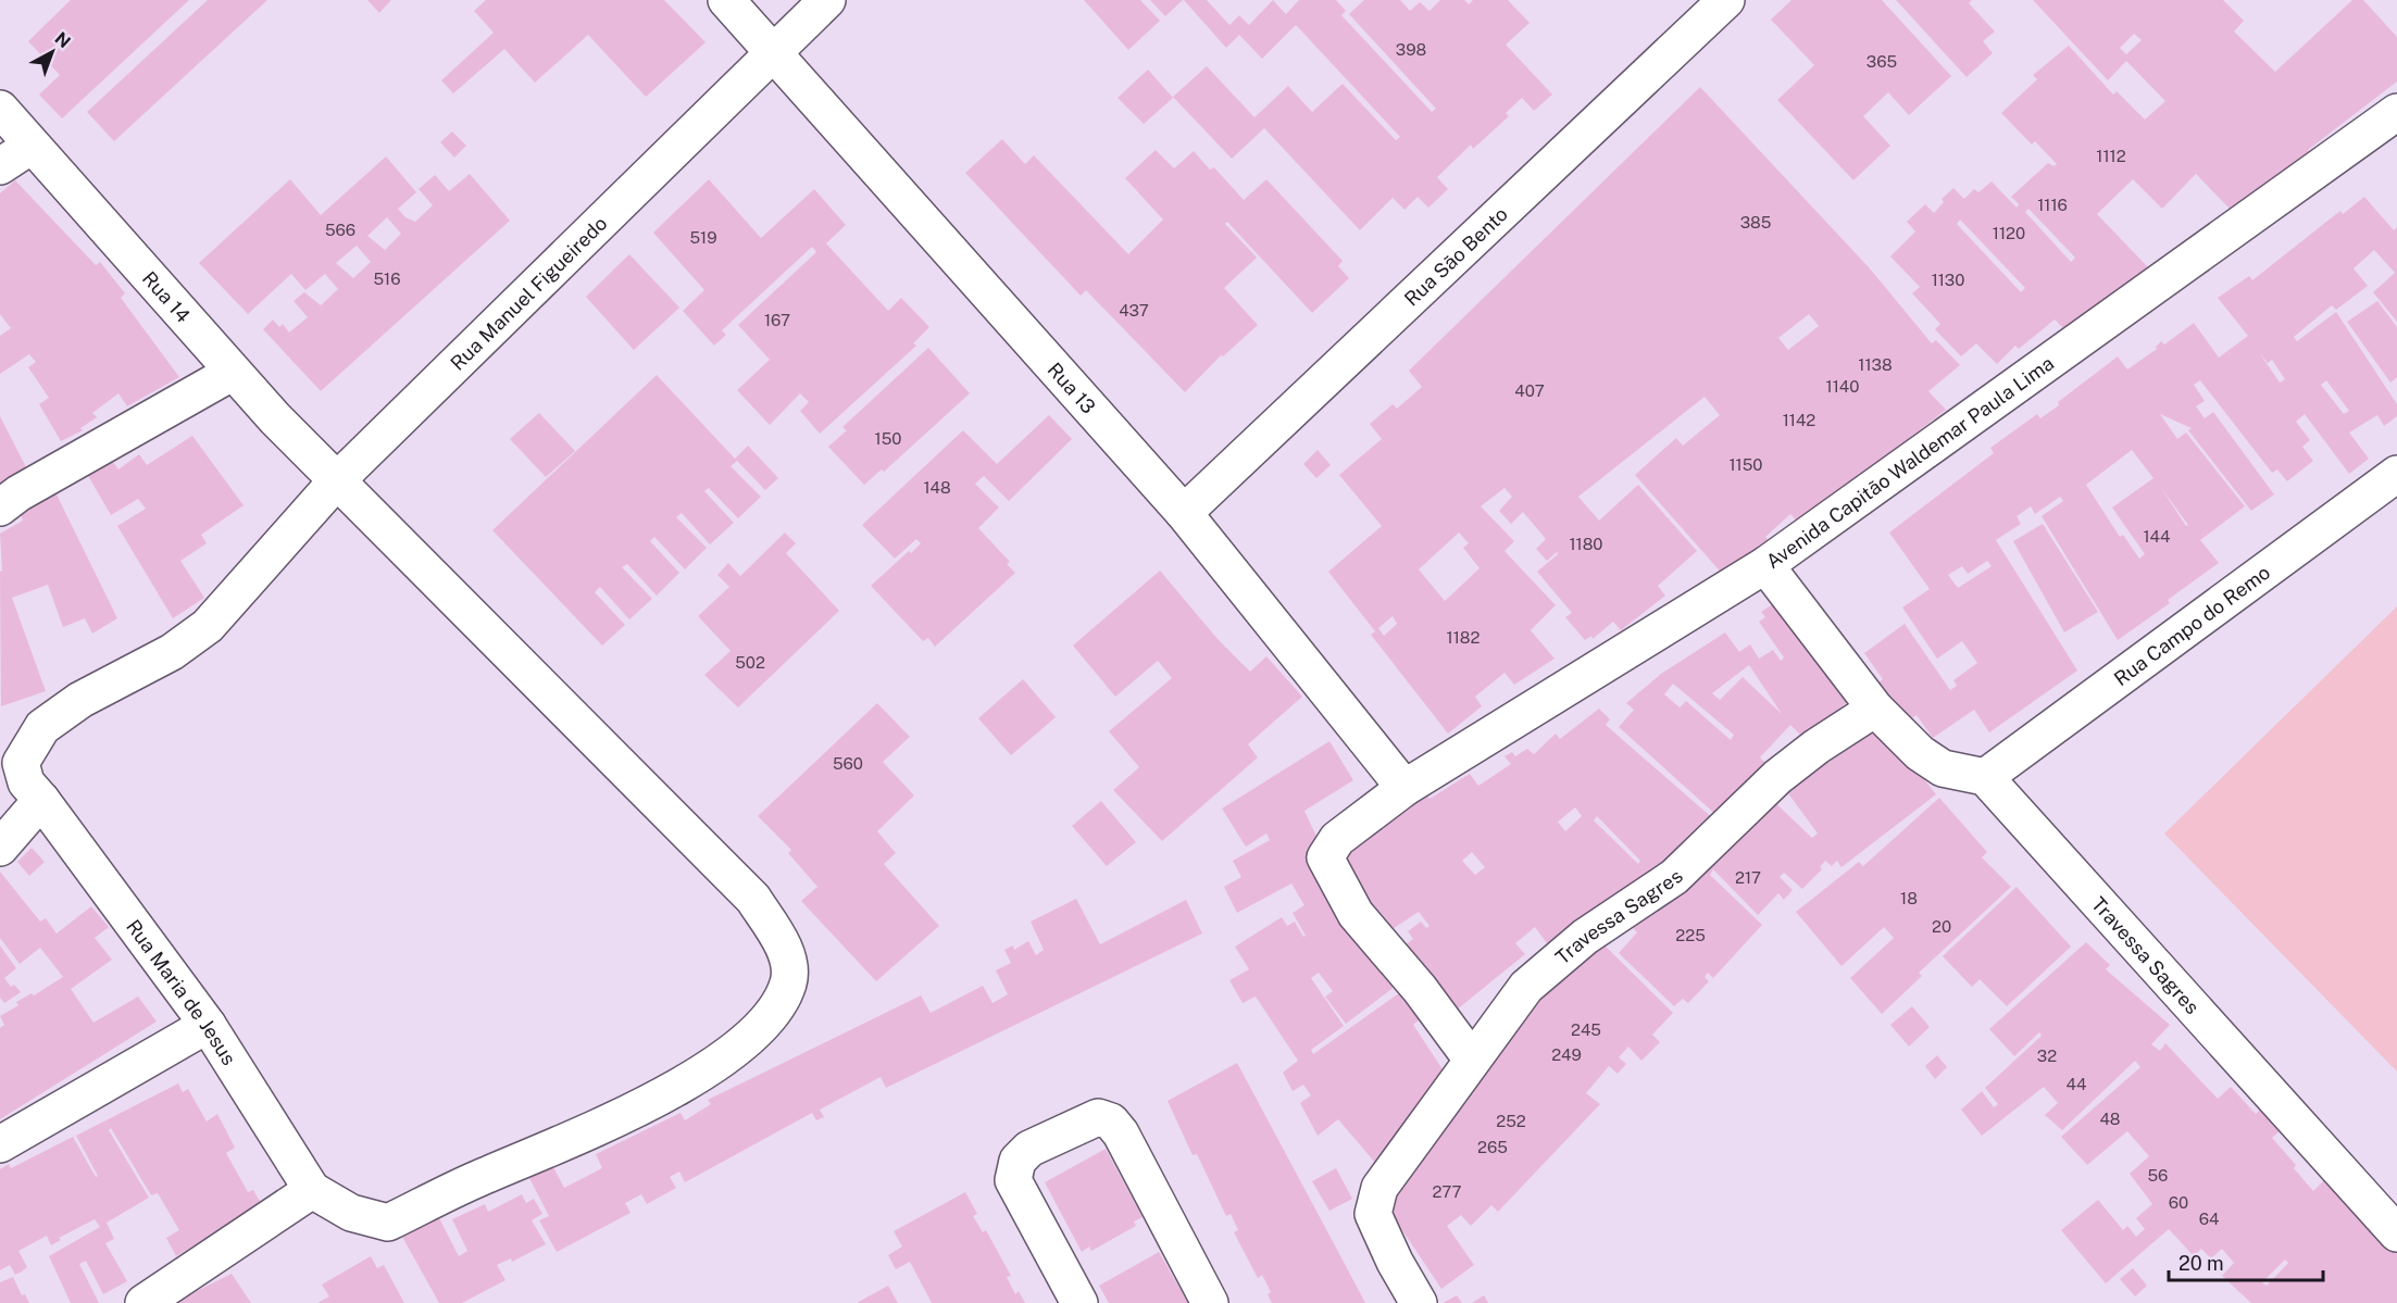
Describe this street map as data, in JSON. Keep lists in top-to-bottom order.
{
  "streets": {
    "street": [
      "Rua São Bento",
      "Rua Manuel Figueiredo",
      "Rua 14",
      "Rua 13",
      "Avenida Capitão Waldemar Paula Lima",
      "Rua Campo do Remo",
      "Travessa Sagres",
      "Rua Maria de Jesus"
    ]
  },
  "crossings": [
    ["Rua São Bento", "Rua 13"],
    ["Rua Manuel Figueiredo", "Rua 14"],
    ["Rua Manuel Figueiredo", "Rua 13"],
    ["Rua Manuel Figueiredo", "Rua Maria de Jesus"],
    ["Rua 14", "Rua Maria de Jesus"],
    ["Rua 13", "Avenida Capitão Waldemar Paula Lima"],
    ["Avenida Capitão Waldemar Paula Lima", "Travessa Sagres"],
    ["Rua Campo do Remo", "Travessa Sagres"]
  ],
  "house_numbers": [
    "398",
    "365",
    "1112",
    "1116",
    "385",
    "566",
    "1120",
    "519",
    "516",
    "1130",
    "437",
    "167",
    "1138",
    "1140",
    "407",
    "1142",
    "150",
    "1150",
    "148",
    "144",
    "1180",
    "1182",
    "502",
    "560",
    "217",
    "18",
    "20",
    "225",
    "245",
    "249",
    "32",
    "44",
    "48",
    "252",
    "265",
    "56",
    "277",
    "60",
    "64"
  ],
  "scale_bar": "20 m",
  "north": "top right"
}
